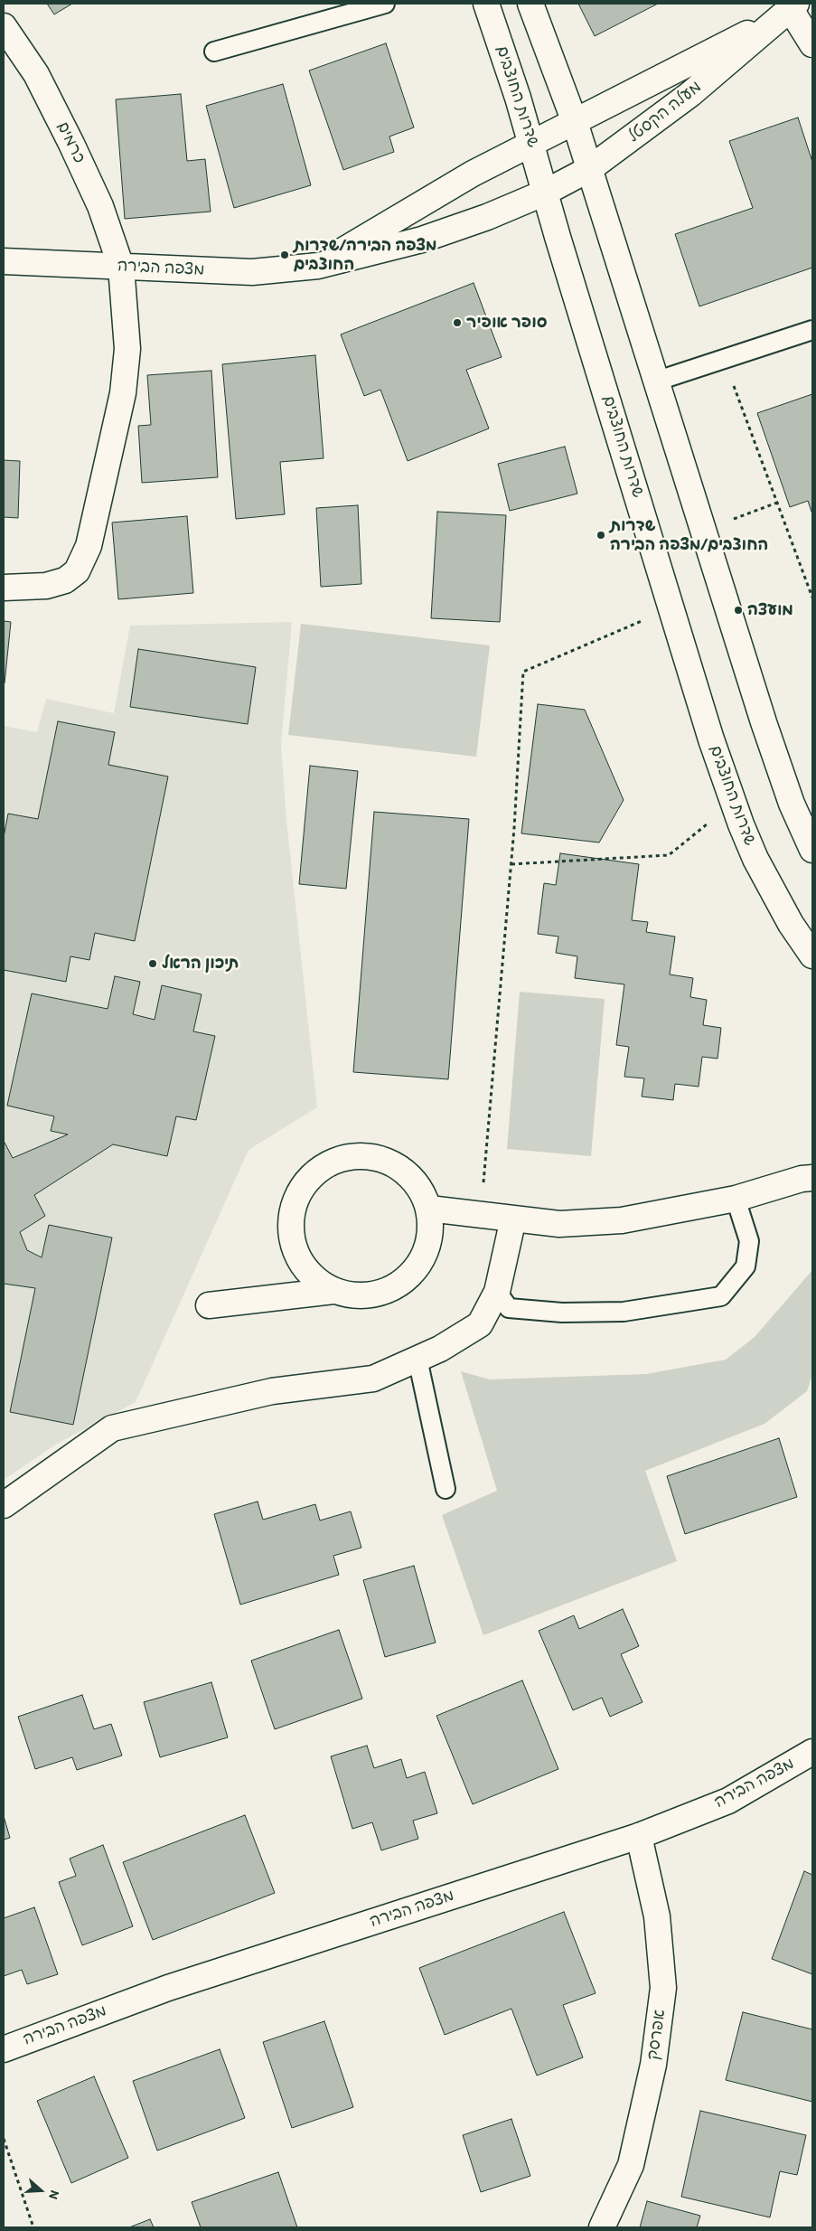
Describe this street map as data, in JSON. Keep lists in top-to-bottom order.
{
  "streets": {
    "street": [
      "שדרות החוצבים",
      "מעלה הקסטל",
      "כרמים",
      "מצפה הבירה",
      "אפרסק"
    ]
  },
  "crossings": [
    ["שדרות החוצבים", "מעלה הקסטל"],
    ["שדרות החוצבים", "מצפה הבירה"],
    ["מעלה הקסטל", "מצפה הבירה"],
    ["כרמים", "מצפה הבירה"],
    ["מצפה הבירה", "אפרסק"]
  ],
  "places": [
    "מצפה הבירה/שדרות החוצבים",
    "סופר אופיר",
    "שדרות החוצבים/מצפה הבירה",
    "מועצה",
    "תיכון הראל"
  ],
  "north": "right"
}
